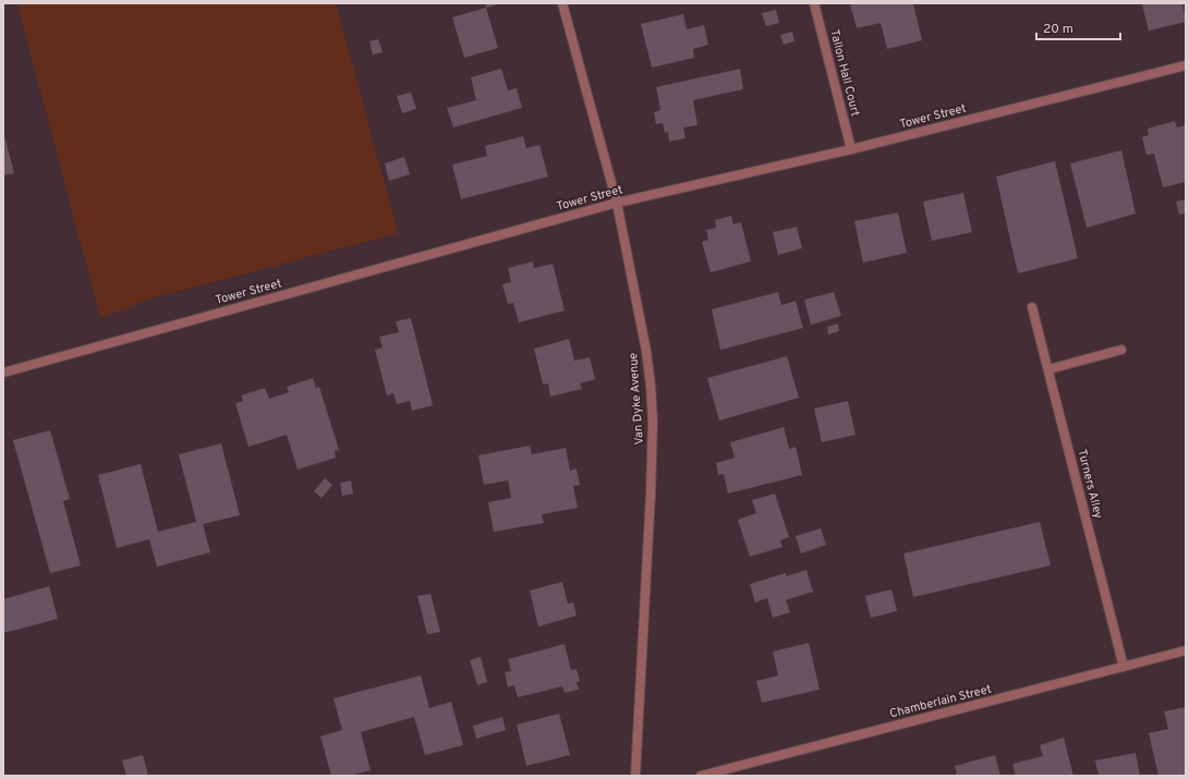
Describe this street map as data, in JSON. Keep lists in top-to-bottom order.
{
  "streets": {
    "street": [
      "Tallon Hall Court",
      "Tower Street",
      "Van Dyke Avenue",
      "Turners Alley",
      "Chamberlain Street"
    ]
  },
  "crossings": [
    ["Tallon Hall Court", "Tower Street"],
    ["Tower Street", "Van Dyke Avenue"],
    ["Turners Alley", "Chamberlain Street"]
  ],
  "scale_bar": "20 m"
}
